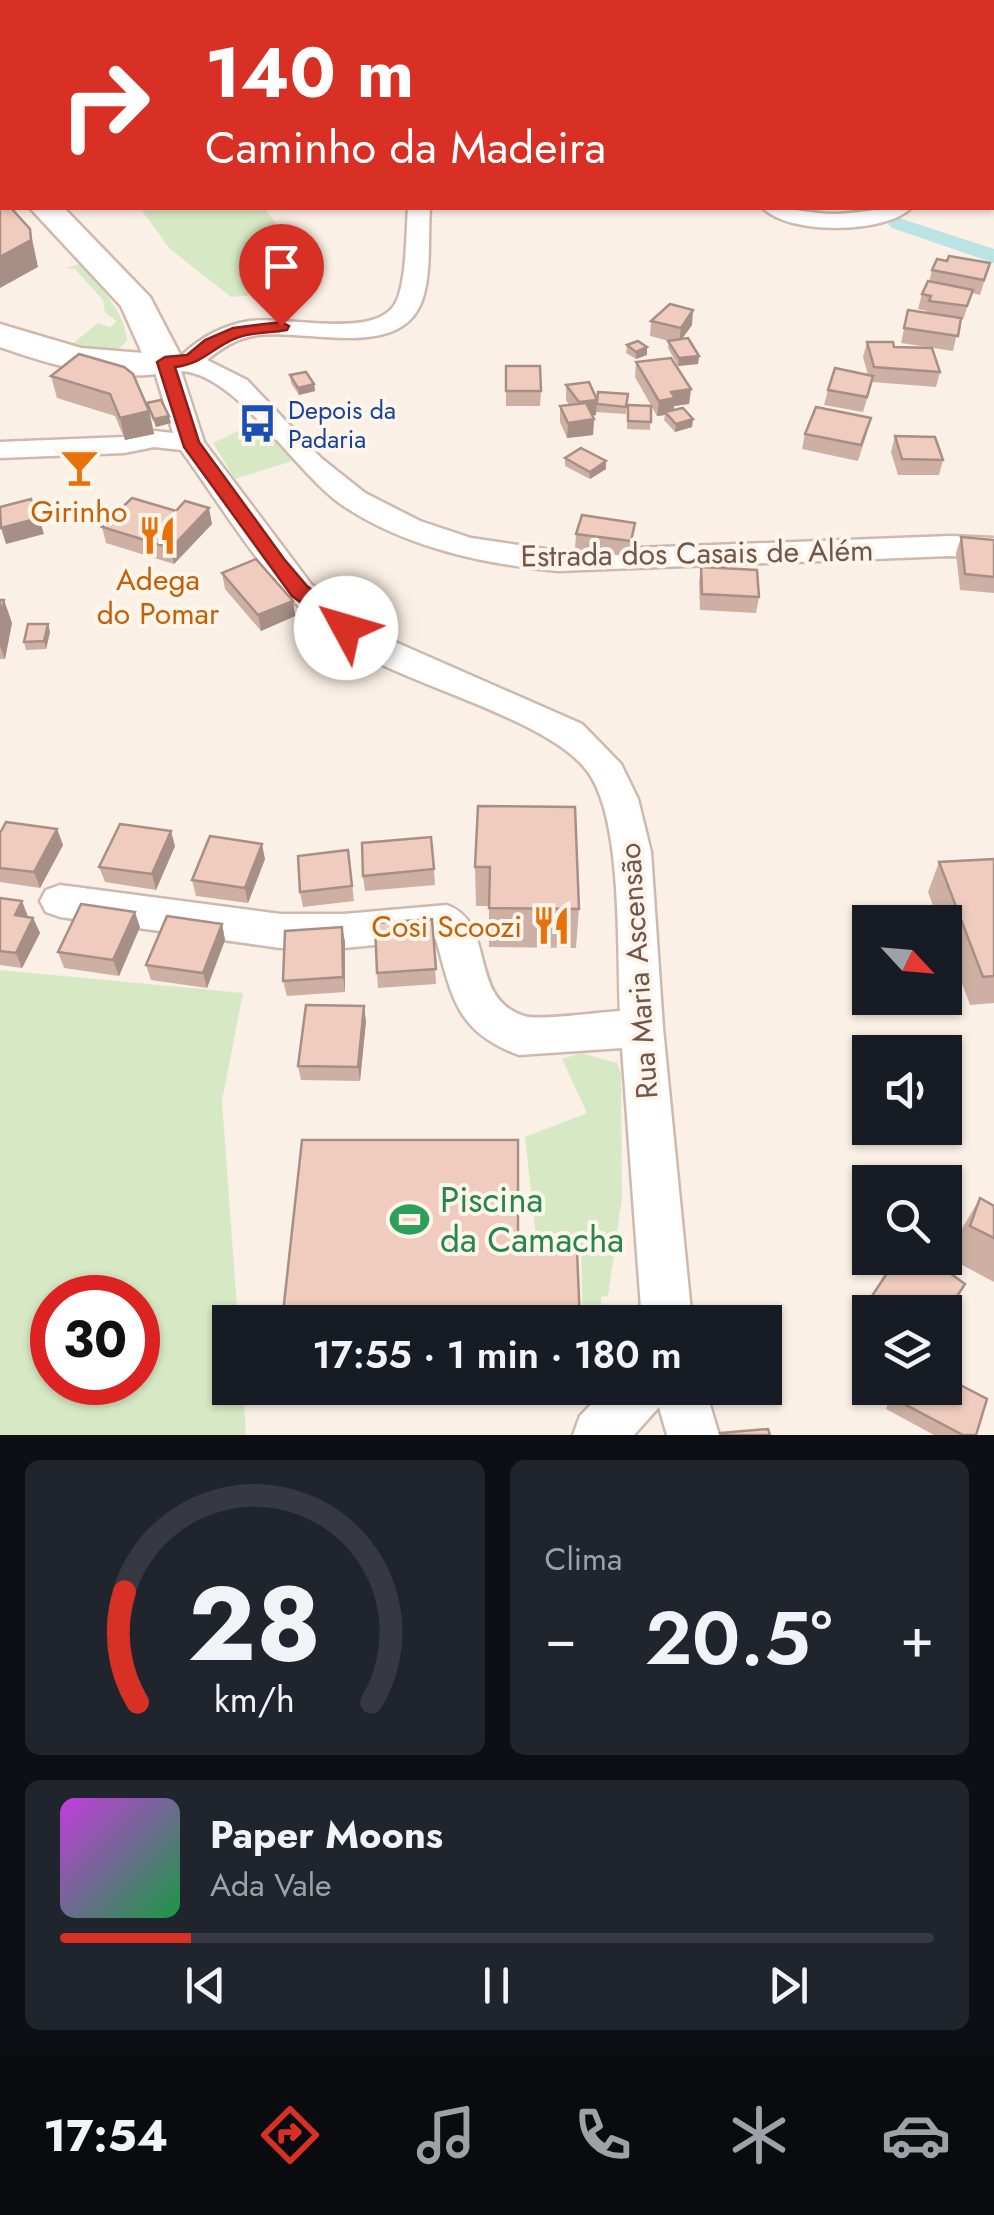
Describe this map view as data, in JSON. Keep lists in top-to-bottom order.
{
  "streets": {
    "street": ["Estrada dos Casais de Além", "Rua Maria Ascensão"]
  },
  "crossings": [
    ["Estrada dos Casais de Além", "Rua Maria Ascensão"]
  ],
  "places": {
    "bus stop": ["Depois da Padaria"],
    "bar": ["Girinho"],
    "restaurant": ["Adega do Pomar", "Cosi Scoozi"],
    "sports": ["Piscina da Camacha"]
  },
  "north": "bottom right",
  "page": {
    "turn": ["140 m", "Caminho da Madeira"],
    "limit": "30",
    "trip": "17:55 · 1 min · 180 m",
    "tile": "Clima",
    "heat": ["−", "20.5°", "+"],
    "song": ["Paper Moons", "Ada Vale"],
    "tabs": "17:54",
    "gauge": ["28", "km/h"]
  }
}
